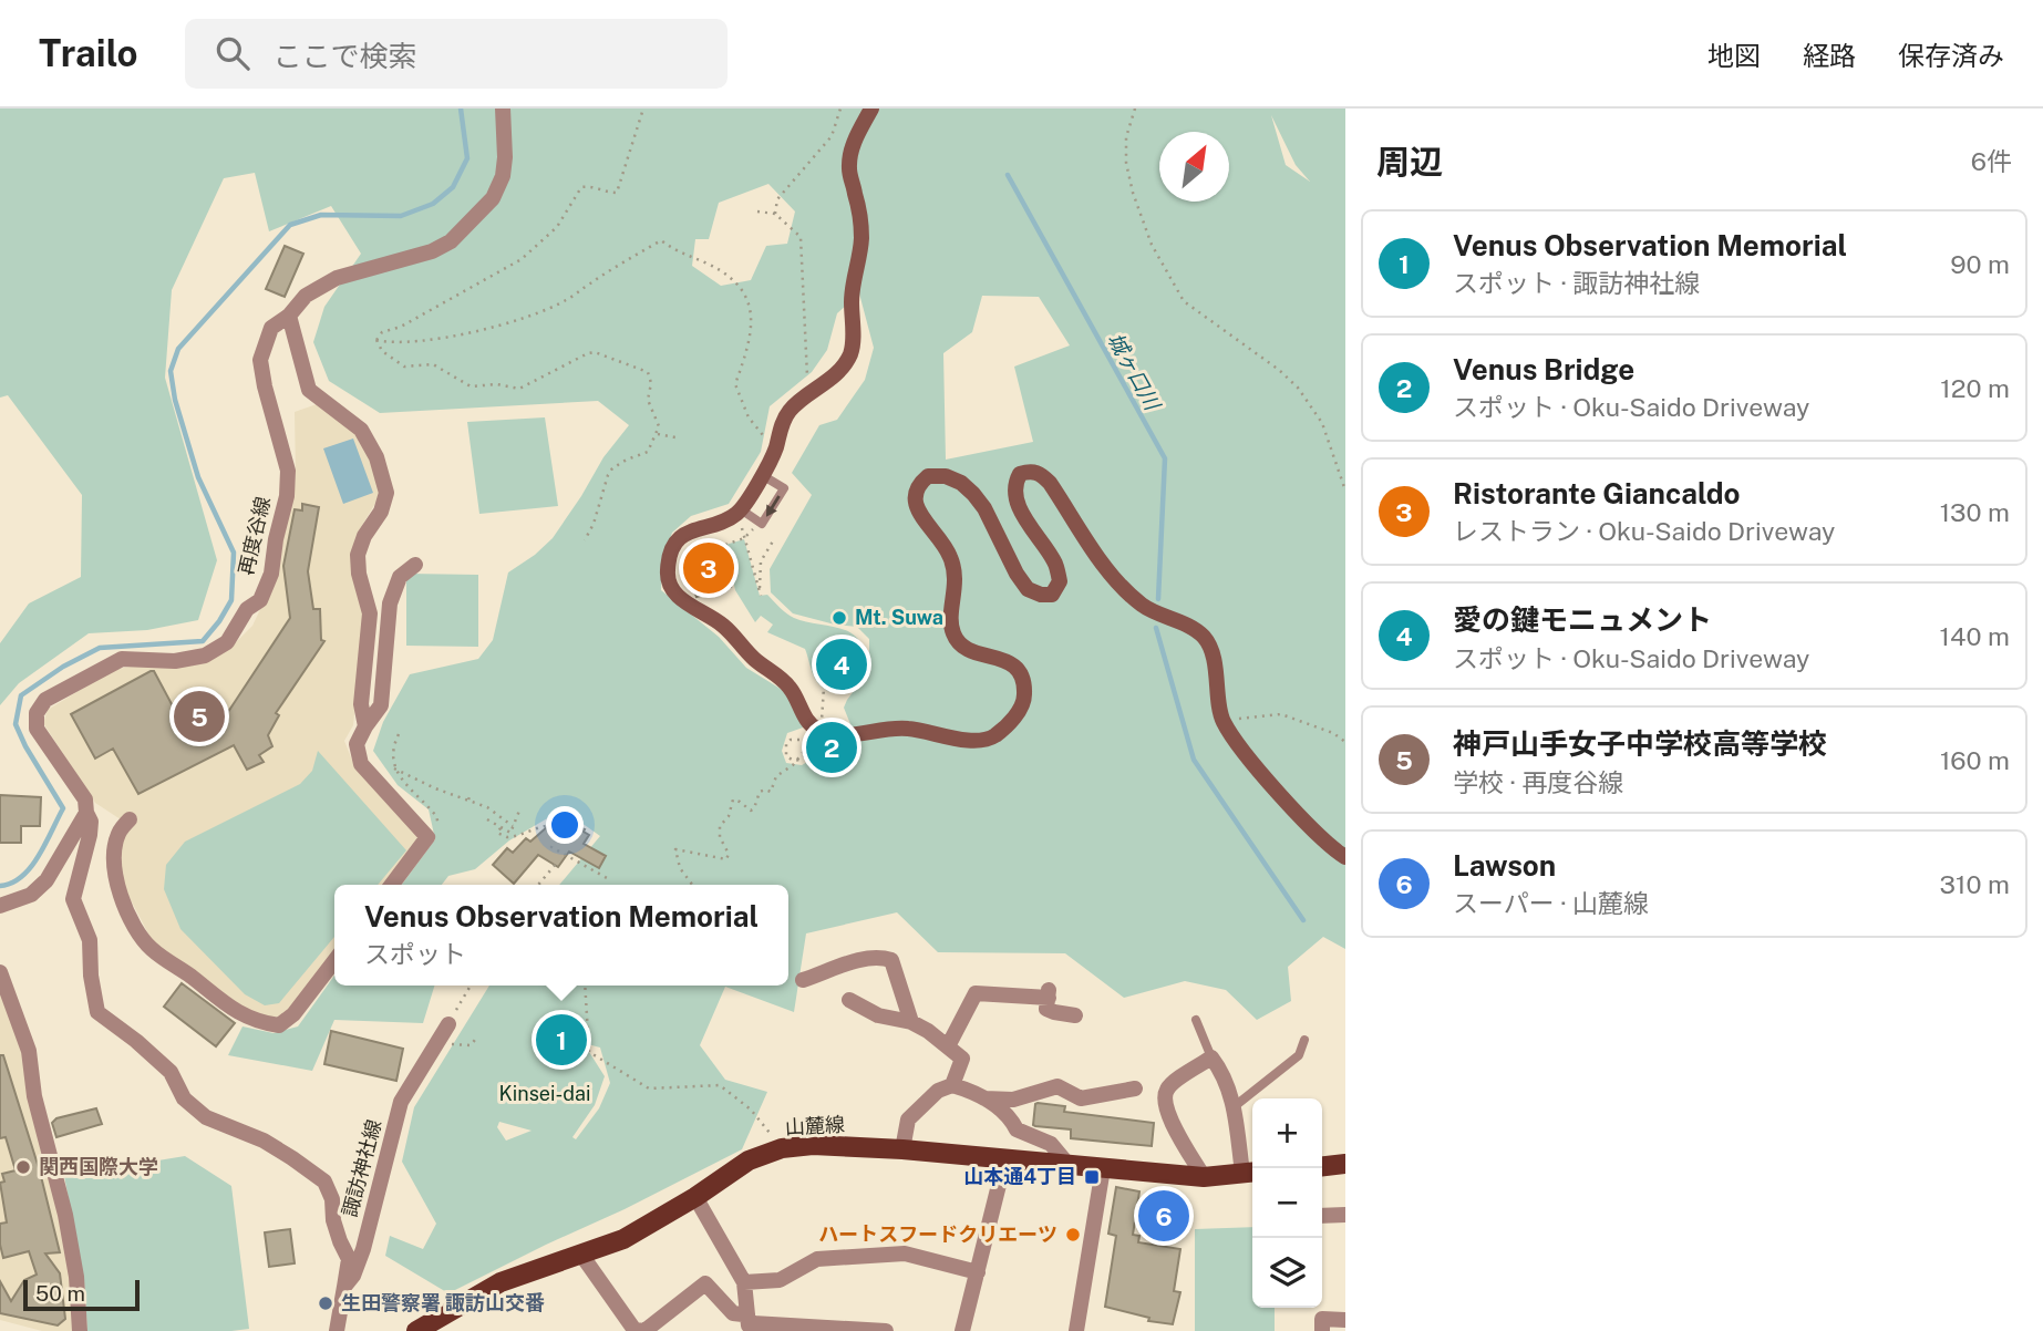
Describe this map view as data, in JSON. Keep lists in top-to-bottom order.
{
  "streets": {
    "main road": ["山麓線"],
    "street": ["再度谷線", "諏訪神社線"]
  },
  "water": ["城ヶ口川"],
  "parks": ["Kinsei-dai"],
  "places": {
    "other": [
      "Mt. Suwa",
      "関西国際大学",
      "ハートスフードクリエーツ",
      "生田警察署 諏訪山交番"
    ],
    "transit": ["山本通4丁目"]
  },
  "scale_bar": "50 m",
  "north": "top right",
  "page": {
    "header": "Trailo",
    "search": "ここで検索",
    "nav": ["地図", "経路", "保存済み"],
    "heading": ["周辺", "6件"],
    "list": [
      {
        "mark": "1",
        "name": "Venus Observation Memorial",
        "note": "スポット · 諏訪神社線",
        "value": "90 m"
      },
      {
        "mark": "2",
        "name": "Venus Bridge",
        "note": "スポット · Oku-Saido Driveway",
        "value": "120 m"
      },
      {
        "mark": "3",
        "name": "Ristorante Giancaldo",
        "note": "レストラン · Oku-Saido Driveway",
        "value": "130 m"
      },
      {
        "mark": "4",
        "name": "愛の鍵モニュメント",
        "note": "スポット · Oku-Saido Driveway",
        "value": "140 m"
      },
      {
        "mark": "5",
        "name": "神戸山手女子中学校高等学校",
        "note": "学校 · 再度谷線",
        "value": "160 m"
      },
      {
        "mark": "6",
        "name": "Lawson",
        "note": "スーパー · 山麓線",
        "value": "310 m"
      }
    ],
    "pins": [
      "3",
      "4",
      "5",
      "2",
      "1",
      "6"
    ],
    "popup": ["Venus Observation Memorial", "スポット"],
    "map_buttons": ["+", "−"],
    "scale": "50 m"
  }
}
